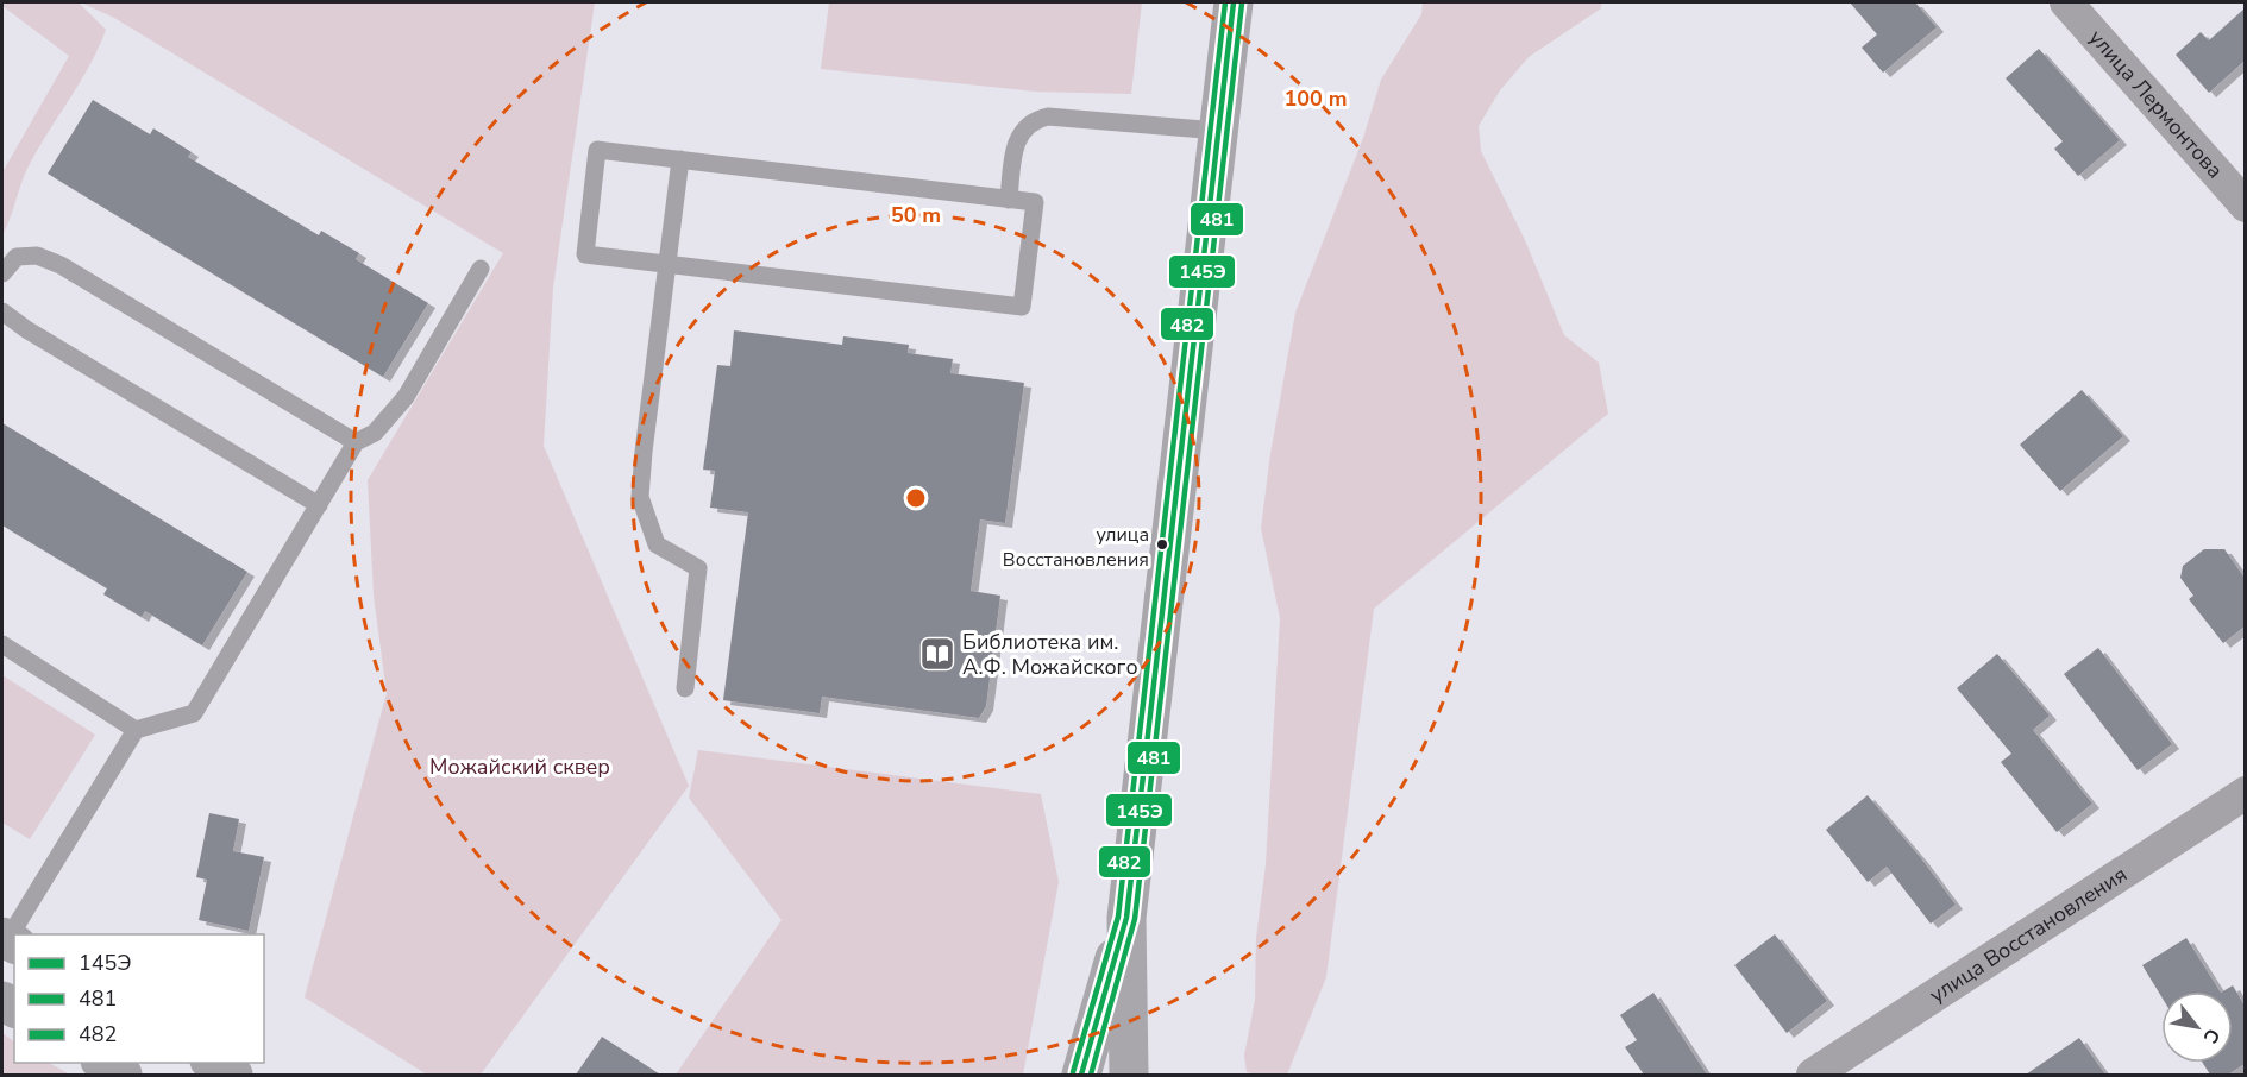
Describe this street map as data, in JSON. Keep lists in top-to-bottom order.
{
  "streets": {
    "street": ["улица Лермонтова", "улица Восстановления"]
  },
  "parks": ["Можайский сквер"],
  "places": {
    "other": ["улица Восстановления"],
    "library": ["Библиотека им. А.Ф. Можайского"]
  },
  "lines": ["transit line 145Э", "transit line 482", "transit line 481"],
  "legend": ["145Э", "481", "482"],
  "north": "bottom right",
  "rings": ["100 m", "50 m"]
}
